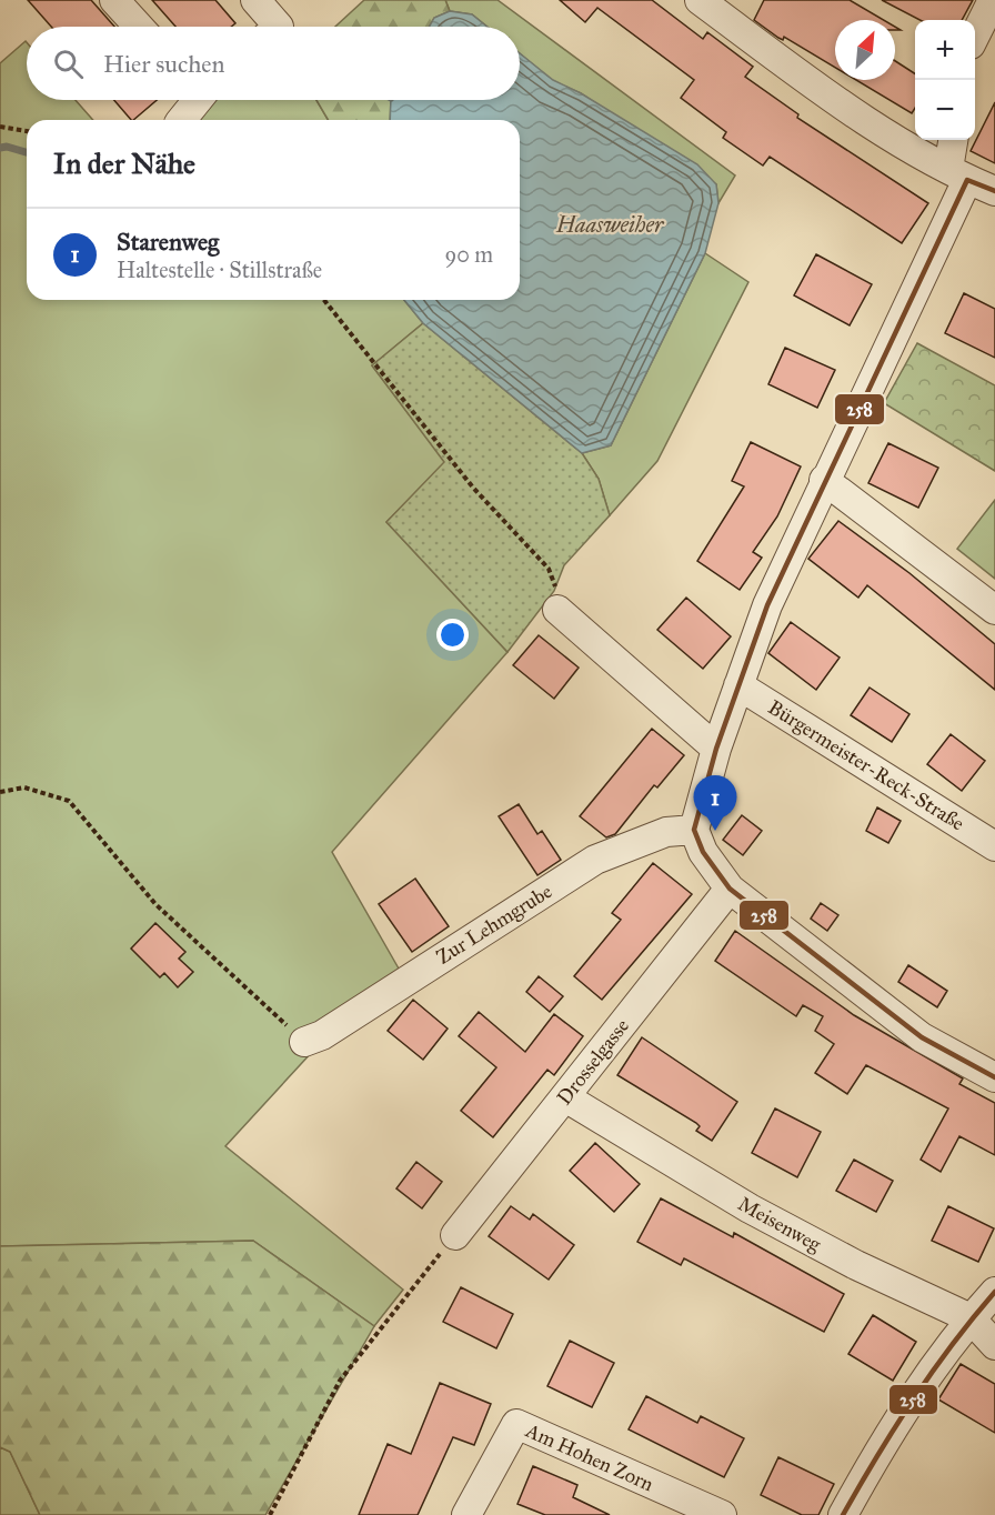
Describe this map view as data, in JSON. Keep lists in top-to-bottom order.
{
  "streets": {
    "street": [
      "Bürgermeister-Reck-Straße",
      "Zur Lehmgrube",
      "Drosselgasse",
      "Meisenweg",
      "Am Hohen Zorn"
    ]
  },
  "crossings": [
    ["Drosselgasse", "Meisenweg"]
  ],
  "water": ["Haasweiher"],
  "lines": ["transit line 258"],
  "north": "top right",
  "page": {
    "map_buttons": ["+", "−"],
    "search": "Hier suchen",
    "heading": "In der Nähe",
    "list": [
      {
        "mark": "1",
        "name": "Starenweg",
        "note": "Haltestelle · Stillstraße",
        "value": "90 m"
      }
    ],
    "pins": "1"
  }
}
